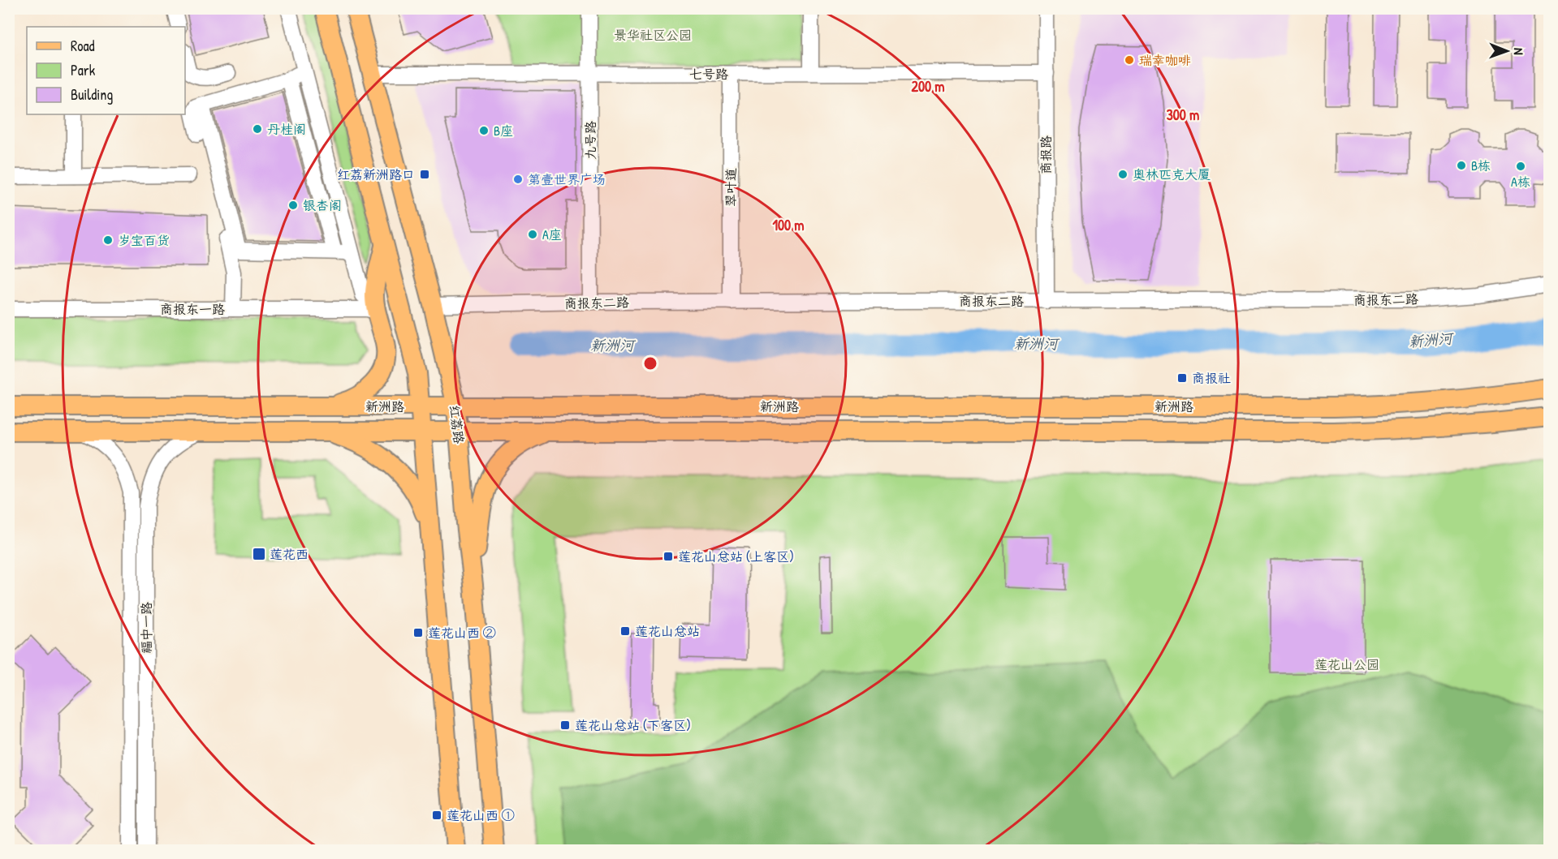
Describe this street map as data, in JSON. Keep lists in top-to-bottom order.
{
  "streets": {
    "main road": ["新洲路", "红荔路"],
    "street": [
      "七号路",
      "九号路",
      "商报路",
      "翠叶道",
      "商报东二路",
      "商报东一路",
      "福中一路"
    ]
  },
  "crossings": [
    ["七号路", "九号路"],
    ["七号路", "商报路"],
    ["七号路", "翠叶道"],
    ["七号路", "红荔路"],
    ["九号路", "商报东二路"],
    ["商报路", "商报东二路"],
    ["翠叶道", "商报东二路"],
    ["商报东二路", "红荔路"],
    ["新洲路", "红荔路"],
    ["新洲路", "福中一路"]
  ],
  "water": ["新洲河"],
  "parks": ["景华社区公园", "莲花山公园"],
  "places": {
    "other": [
      "瑞幸咖啡",
      "丹桂阁",
      "B座",
      "B栋",
      "A栋",
      "奥林匹克大厦",
      "第壹世界广场",
      "银杏阁",
      "A座",
      "岁宝百货"
    ],
    "transit": [
      "红荔新洲路口",
      "商报社",
      "莲花西",
      "莲花山总站 (上客区)",
      "莲花山总站",
      "莲花山西 ②",
      "莲花山总站 (下客区)",
      "莲花山西 ①"
    ]
  },
  "legend": ["Road", "Park", "Building"],
  "north": "right",
  "rings": ["200 m", "300 m", "100 m"]
}
